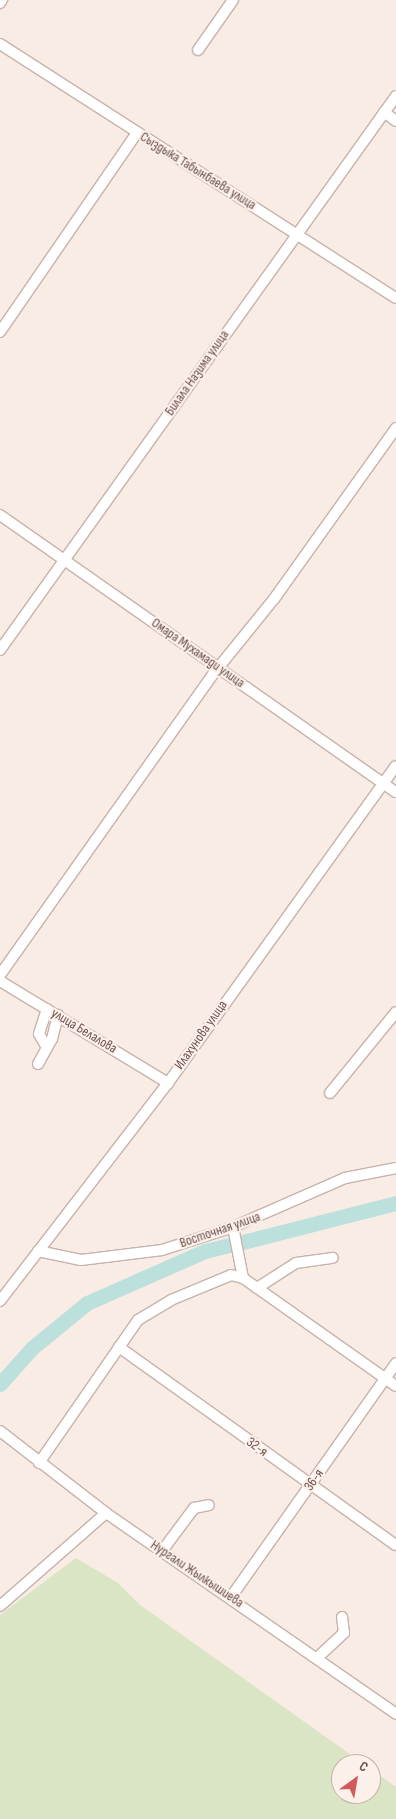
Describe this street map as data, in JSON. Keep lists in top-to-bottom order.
{
  "streets": {
    "street": [
      "Сыздыка Табынбаева улица",
      "Билала Назима улица",
      "Омара Мухамади улица",
      "улица Белалова",
      "Илахунова улица",
      "Восточная улица",
      "32-я",
      "36-я",
      "Нургали Жылкышиева"
    ]
  },
  "crossings": [
    ["Сыздыка Табынбаева улица", "Билала Назима улица"],
    ["Билала Назима улица", "Омара Мухамади улица"],
    ["Омара Мухамади улица", "Илахунова улица"],
    ["улица Белалова", "Илахунова улица"],
    ["Илахунова улица", "Восточная улица"],
    ["32-я", "36-я"],
    ["36-я", "Нургали Жылкышиева"]
  ],
  "north": "top right"
}
